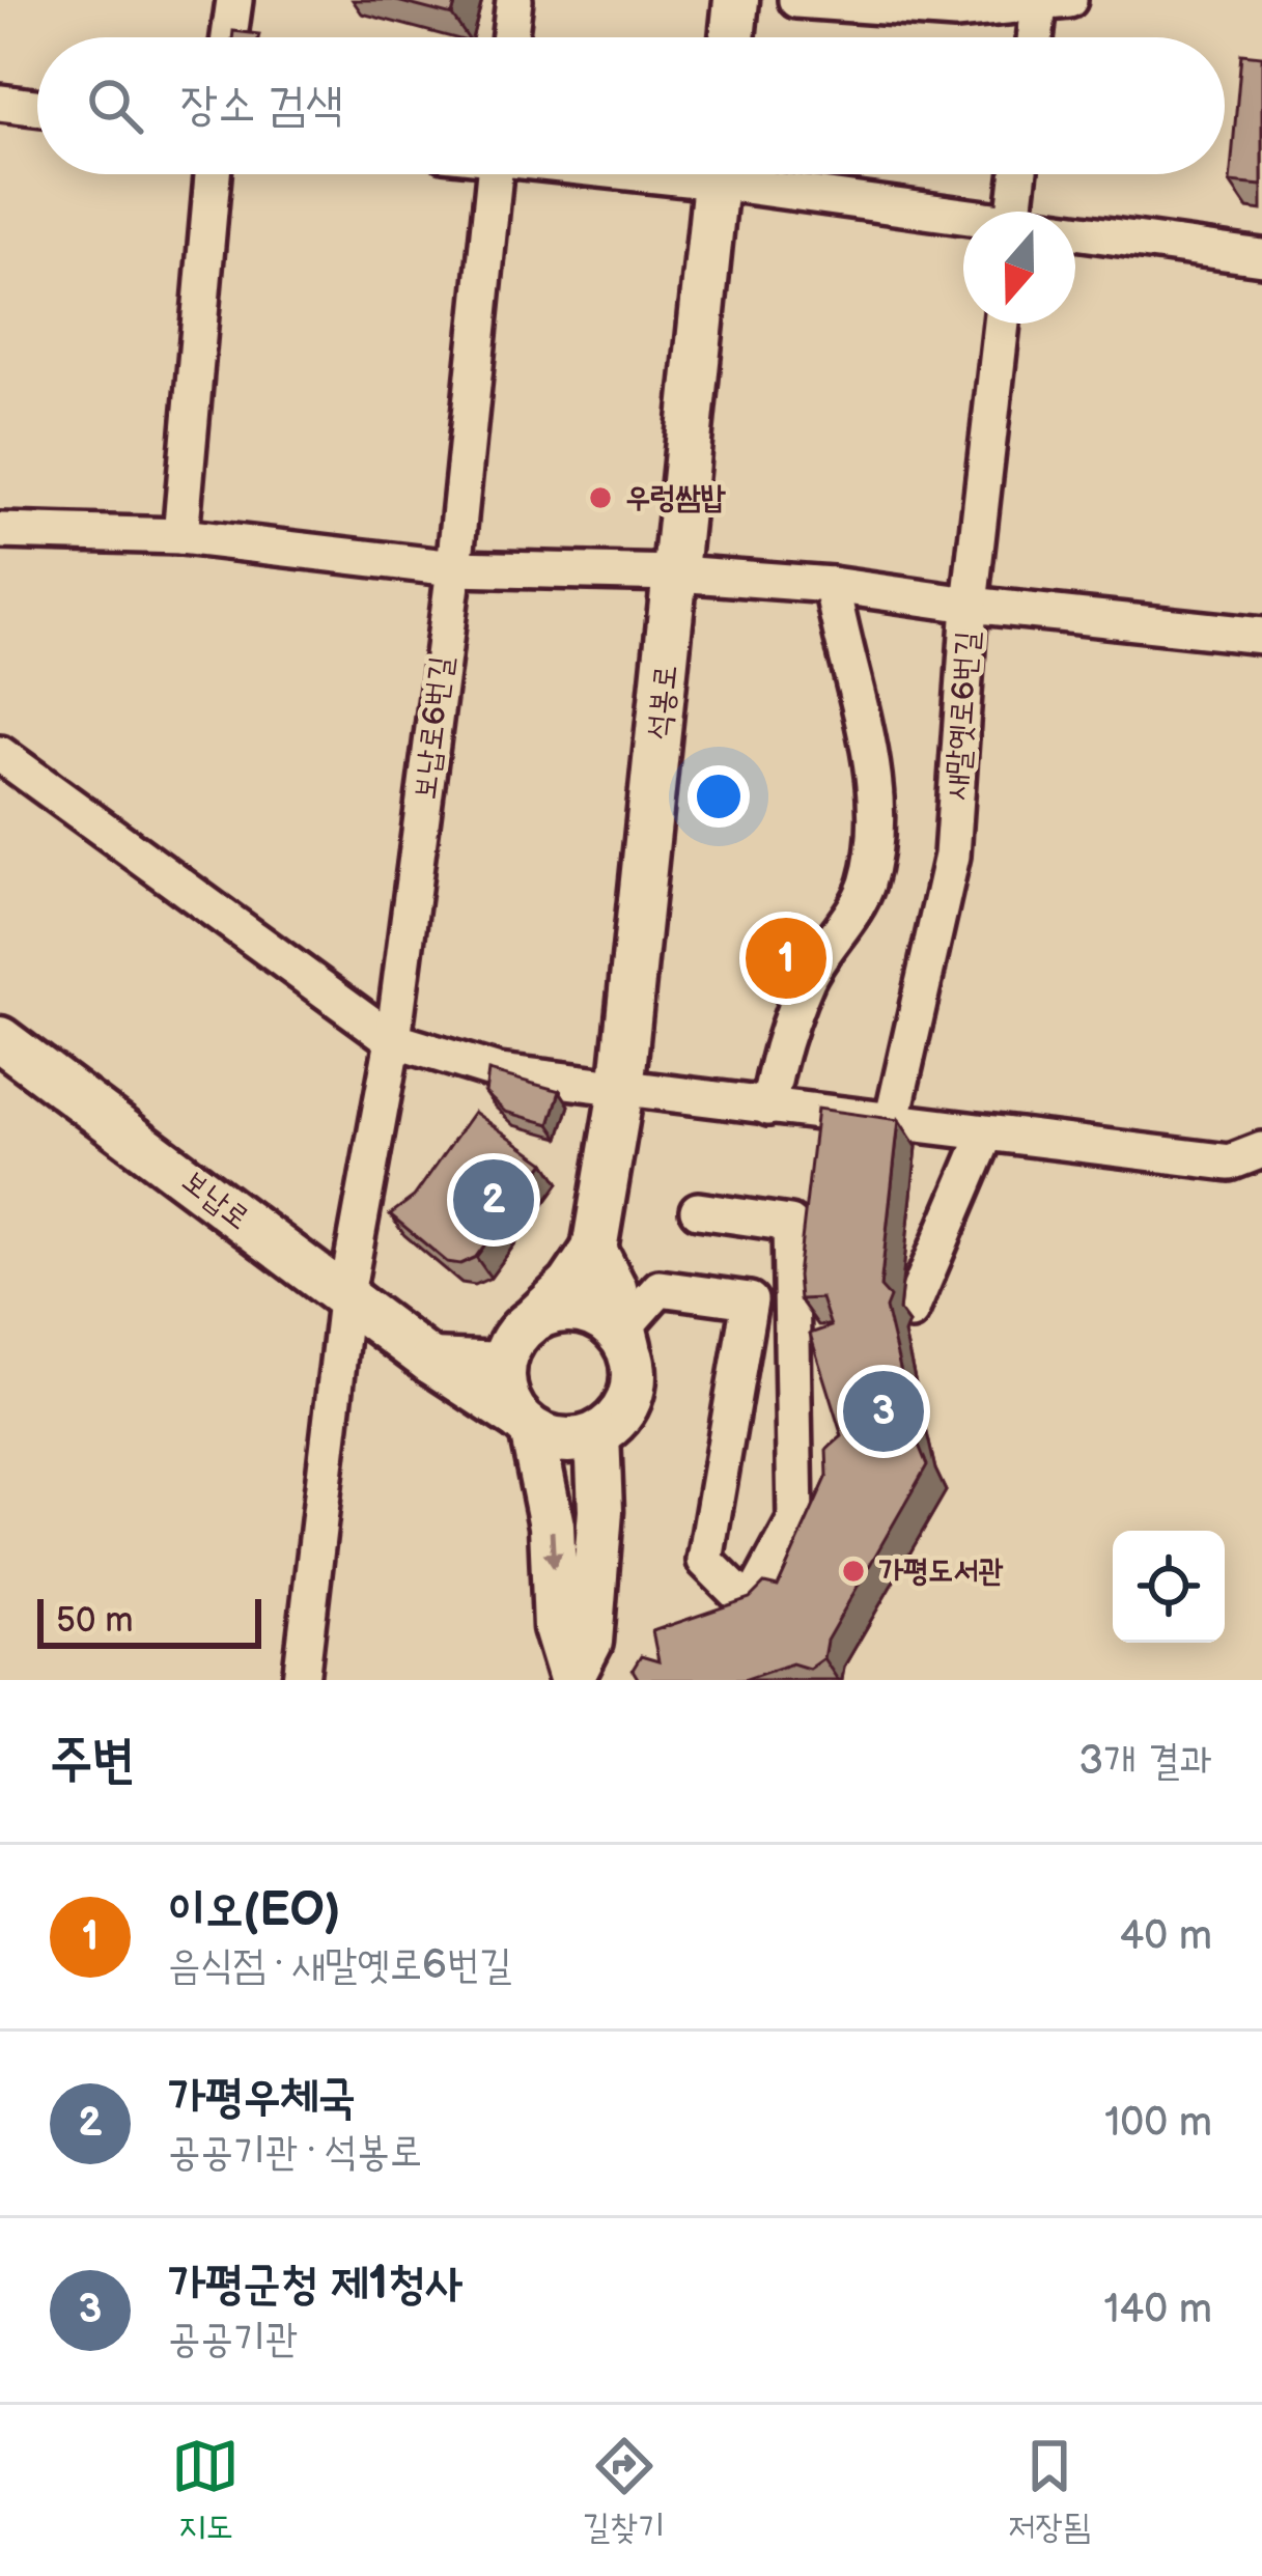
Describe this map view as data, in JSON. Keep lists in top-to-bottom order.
{
  "streets": {
    "main road": ["석봉로", "보납로"],
    "street": ["새말옛로6번길", "보납로6번길"]
  },
  "crossings": [
    ["보납로6번길", "보납로"]
  ],
  "places": ["우렁쌈밥", "가평도서관"],
  "scale_bar": "50 m",
  "north": "bottom",
  "page": {
    "search": "장소 검색",
    "pins": ["1", "2", "3"],
    "scale": "50 m",
    "heading": ["주변", "3개 결과"],
    "list": [
      {
        "mark": "1",
        "name": "이오(EO)",
        "note": "음식점 · 새말옛로6번길",
        "value": "40 m"
      },
      {
        "mark": "2",
        "name": "가평우체국",
        "note": "공공기관 · 석봉로",
        "value": "100 m"
      },
      {
        "mark": "3",
        "name": "가평군청 제1청사",
        "note": "공공기관",
        "value": "140 m"
      }
    ],
    "nav": ["지도", "길찾기", "저장됨"]
  }
}
